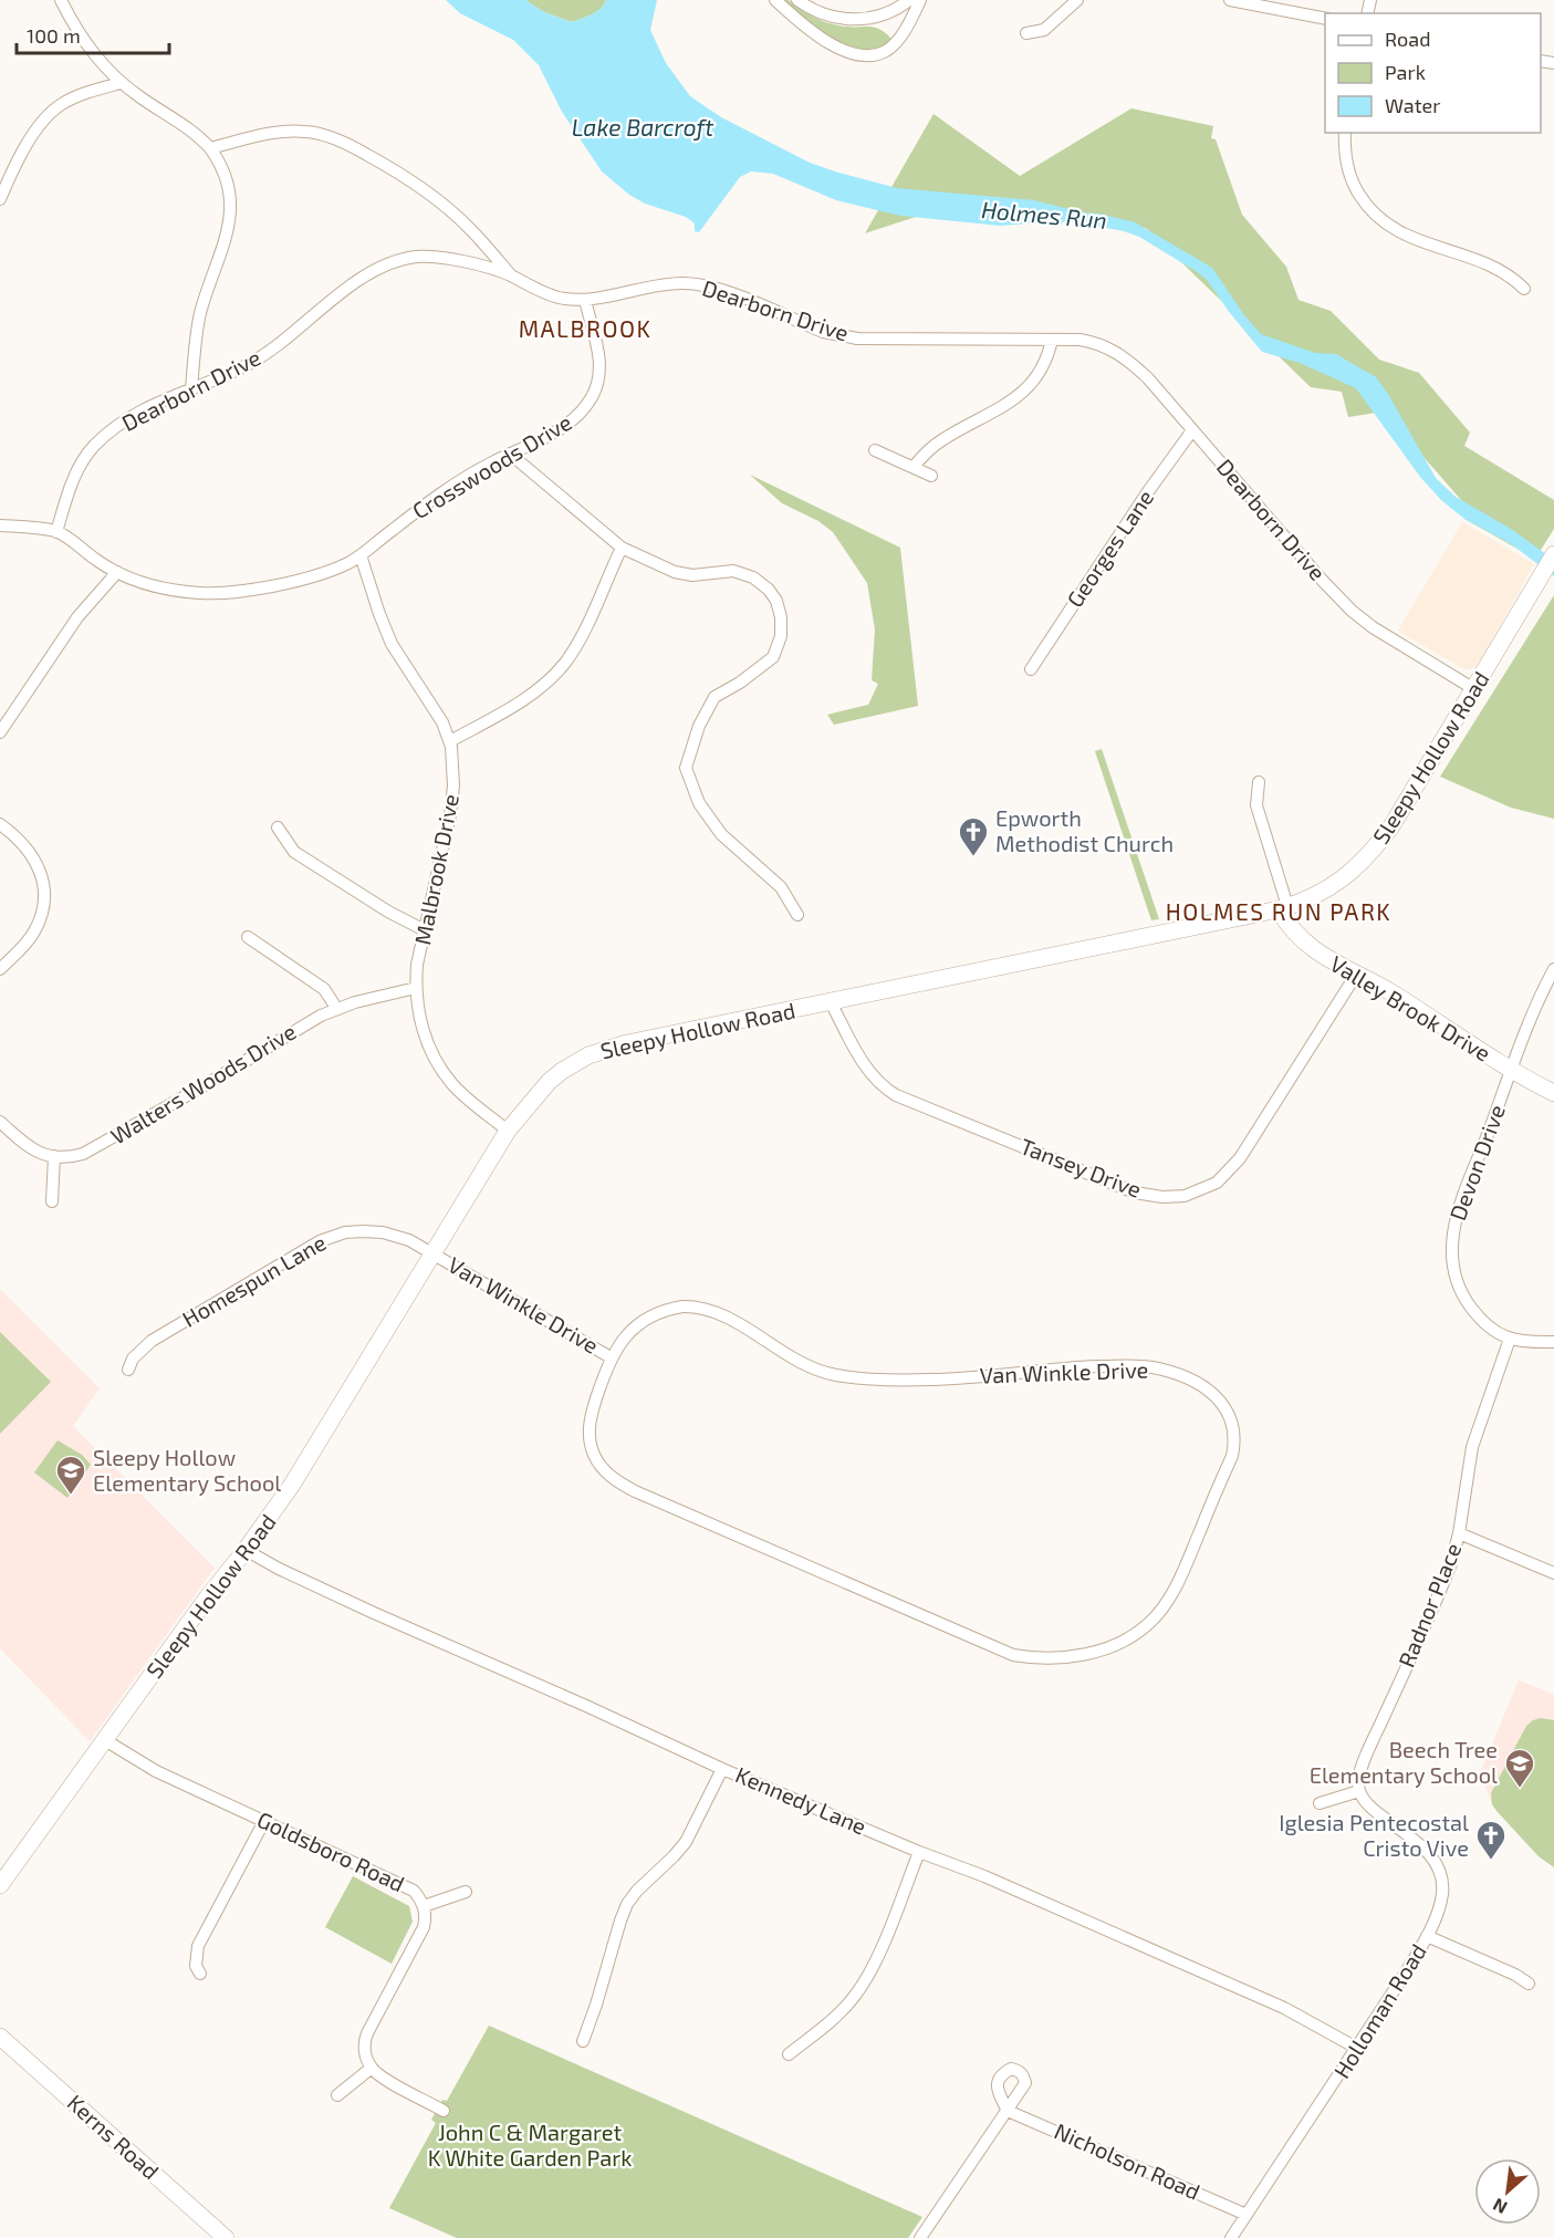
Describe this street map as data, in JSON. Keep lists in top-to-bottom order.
{
  "streets": {
    "main road": ["Sleepy Hollow Road", "Valley Brook Drive", "Kerns Road"],
    "street": [
      "Dearborn Drive",
      "Crosswoods Drive",
      "Georges Lane",
      "Malbrook Drive",
      "Walters Woods Drive",
      "Devon Drive",
      "Tansey Drive",
      "Homespun Lane",
      "Van Winkle Drive",
      "Radnor Place",
      "Kennedy Lane",
      "Goldsboro Road",
      "Holloman Road",
      "Nicholson Road"
    ]
  },
  "crossings": [
    ["Dearborn Drive", "Crosswoods Drive"],
    ["Dearborn Drive", "Georges Lane"],
    ["Dearborn Drive", "Sleepy Hollow Road"],
    ["Crosswoods Drive", "Malbrook Drive"],
    ["Sleepy Hollow Road", "Malbrook Drive"],
    ["Sleepy Hollow Road", "Valley Brook Drive"],
    ["Sleepy Hollow Road", "Tansey Drive"],
    ["Sleepy Hollow Road", "Homespun Lane"],
    ["Sleepy Hollow Road", "Van Winkle Drive"],
    ["Sleepy Hollow Road", "Kennedy Lane"],
    ["Sleepy Hollow Road", "Goldsboro Road"],
    ["Malbrook Drive", "Walters Woods Drive"],
    ["Valley Brook Drive", "Devon Drive"],
    ["Valley Brook Drive", "Tansey Drive"],
    ["Devon Drive", "Radnor Place"],
    ["Homespun Lane", "Van Winkle Drive"],
    ["Radnor Place", "Holloman Road"],
    ["Kennedy Lane", "Holloman Road"],
    ["Holloman Road", "Nicholson Road"]
  ],
  "districts": ["MALBROOK", "HOLMES RUN PARK"],
  "water": ["Lake Barcroft", "Holmes Run"],
  "parks": ["John C & Margaret K White Garden Park"],
  "places": {
    "church": ["Epworth Methodist Church", "Iglesia Pentecostal Cristo Vive"],
    "school or university": ["Sleepy Hollow Elementary School", "Beech Tree Elementary School"]
  },
  "legend": ["Road", "Park", "Water"],
  "scale_bar": "100 m",
  "north": "bottom left"
}
